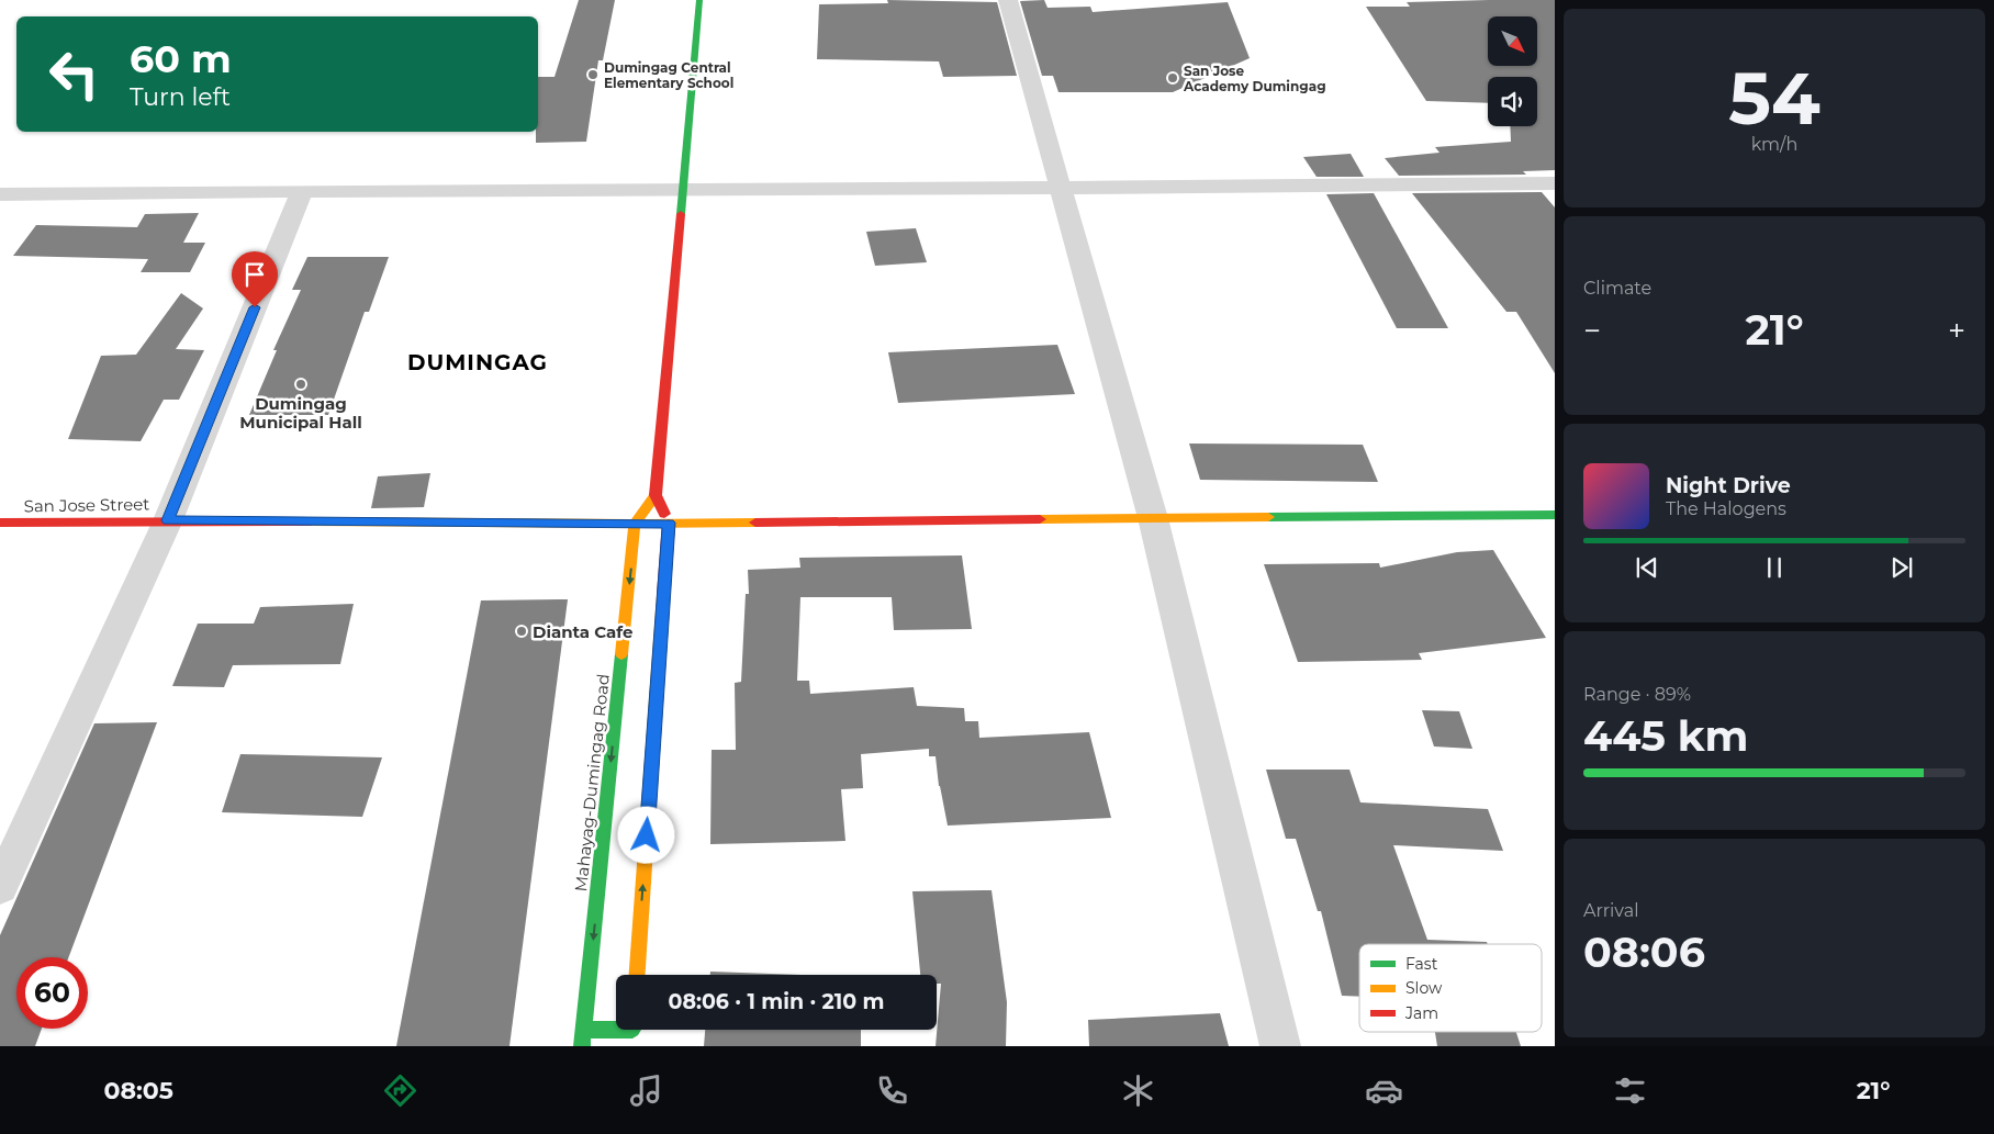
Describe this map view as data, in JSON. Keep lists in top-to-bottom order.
{
  "streets": {
    "main road": ["San Jose Street", "Mahayag-Dumingag Road"]
  },
  "crossings": [
    ["San Jose Street", "Mahayag-Dumingag Road"]
  ],
  "districts": ["DUMINGAG"],
  "places": [
    "Dumingag Central Elementary School",
    "San Jose Academy Dumingag",
    "Dumingag Municipal Hall",
    "Dianta Cafe"
  ],
  "legend": ["Fast", "Slow", "Jam"],
  "north": "bottom right",
  "page": {
    "tile": [
      ["54", "km/h"],
      "Climate",
      ["Range · 89%", "445 km"],
      ["Arrival", "08:06"]
    ],
    "turn": ["60 m", "Turn left"],
    "heat": ["−", "21°", "+"],
    "song": ["Night Drive", "The Halogens"],
    "limit": "60",
    "trip": "08:06 · 1 min · 210 m",
    "tabs": ["08:05", "21°"]
  }
}
